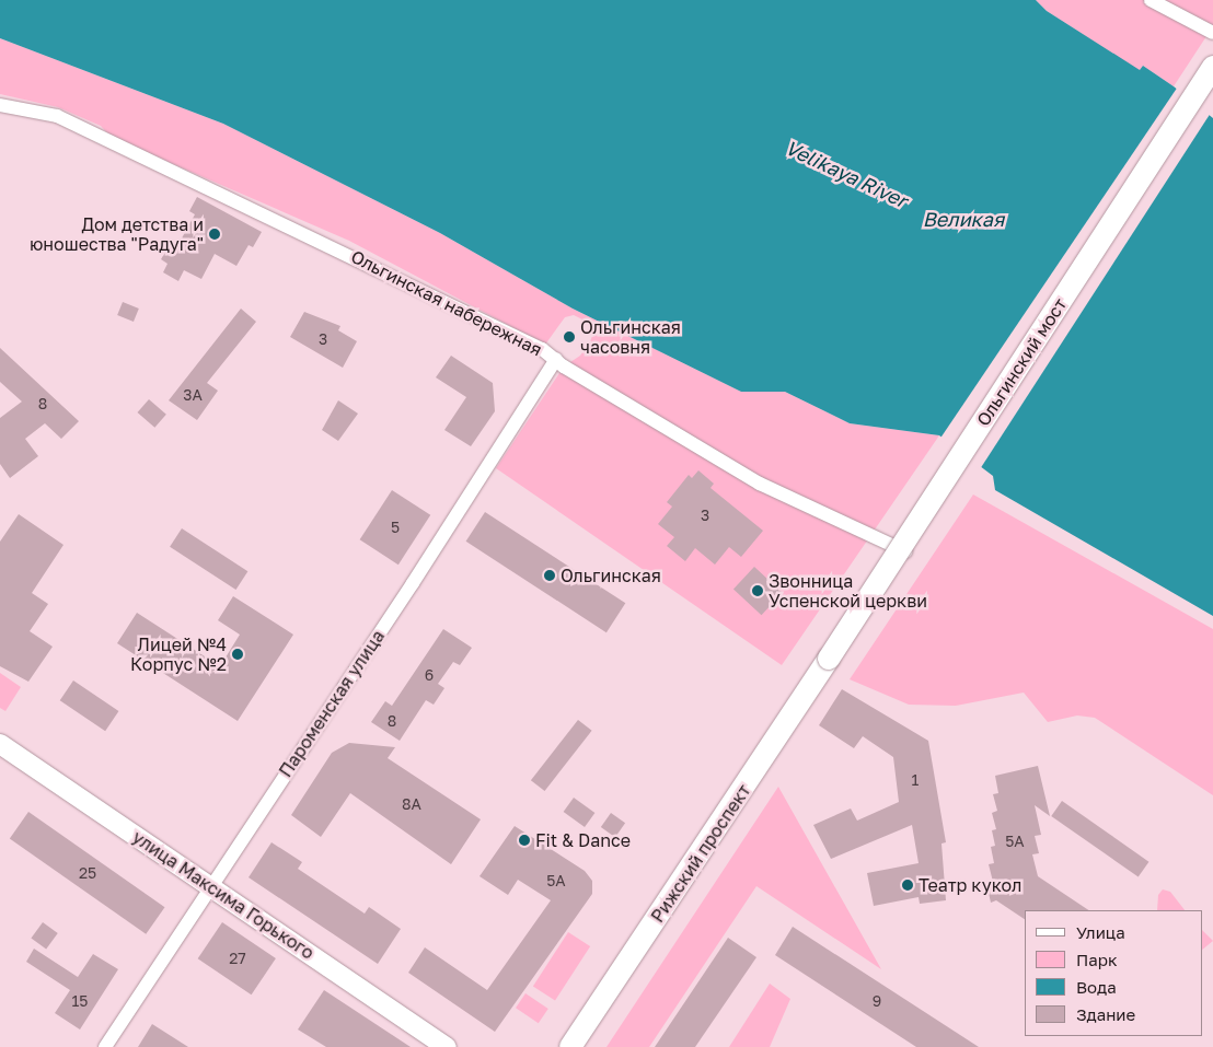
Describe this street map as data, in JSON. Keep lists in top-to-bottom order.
{
  "streets": {
    "main road": ["Ольгинский мост", "Рижский проспект", "улица Максима Горького"],
    "street": ["Ольгинская набережная", "Пароменская улица"]
  },
  "crossings": [
    ["Ольгинская набережная", "Пароменская улица"],
    ["Ольгинский мост", "Рижский проспект"],
    ["Пароменская улица", "улица Максима Горького"]
  ],
  "water": ["Velikaya River", "Великая"],
  "places": [
    "Дом детства и юношества \"Радуга\"",
    "Ольгинская часовня",
    "Ольгинская",
    "Звонница Успенской церкви",
    "Лицей №4 Корпус №2",
    "Fit & Dance",
    "Театр кукол"
  ],
  "house_numbers": [
    "3",
    "3А",
    "8",
    "3",
    "5",
    "6",
    "8",
    "1",
    "8А",
    "5А",
    "25",
    "5А",
    "27",
    "15",
    "9"
  ],
  "legend": [
    "Улица",
    "Парк",
    "Вода",
    "Здание"
  ]
}
